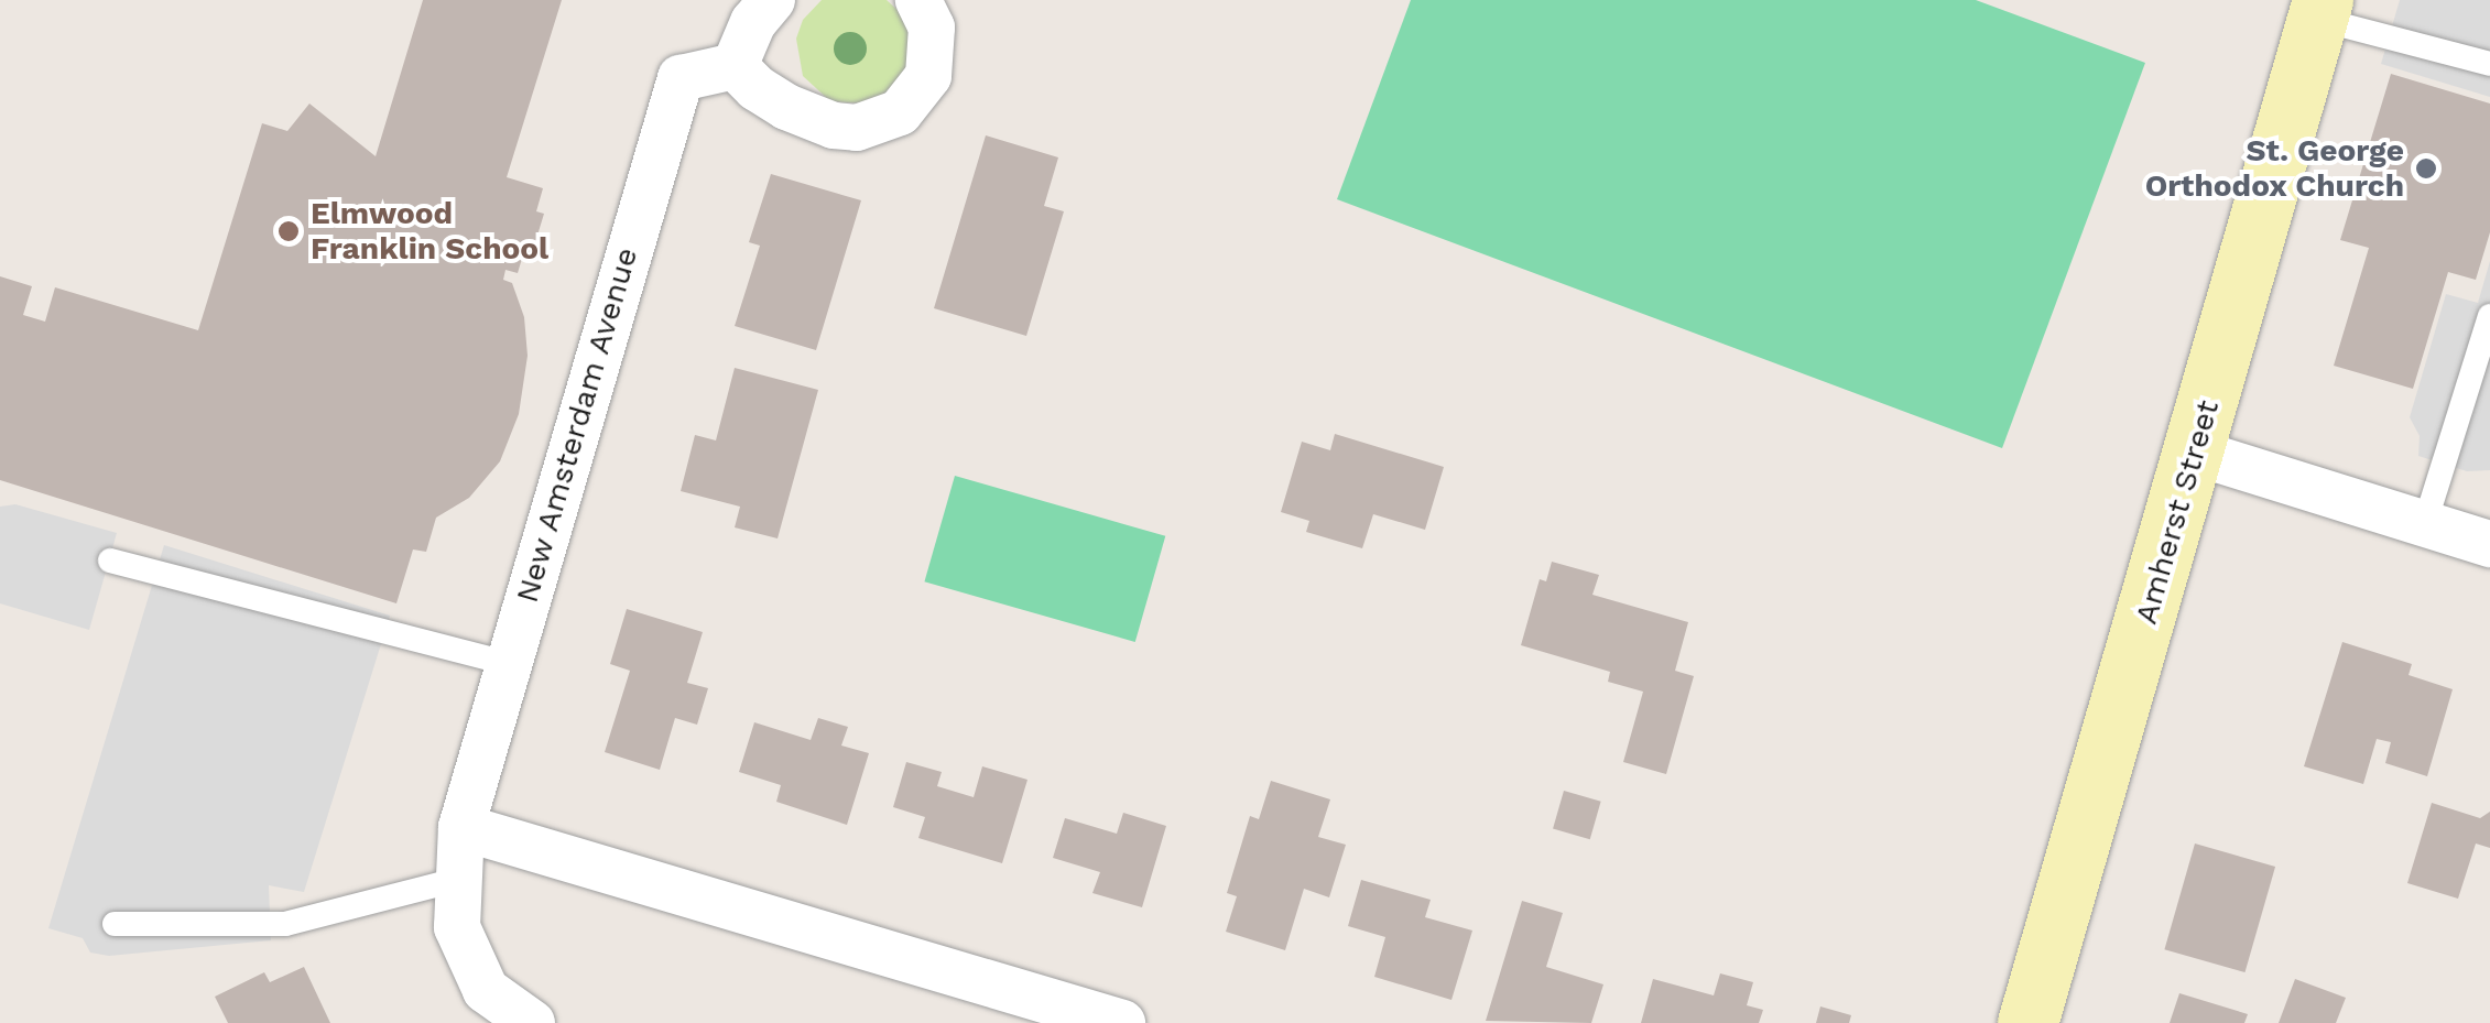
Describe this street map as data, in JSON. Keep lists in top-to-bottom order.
{
  "streets": {
    "street": ["New Amsterdam Avenue", "Amherst Street"]
  },
  "places": ["St. George Orthodox Church", "Elmwood Franklin School"]
}
